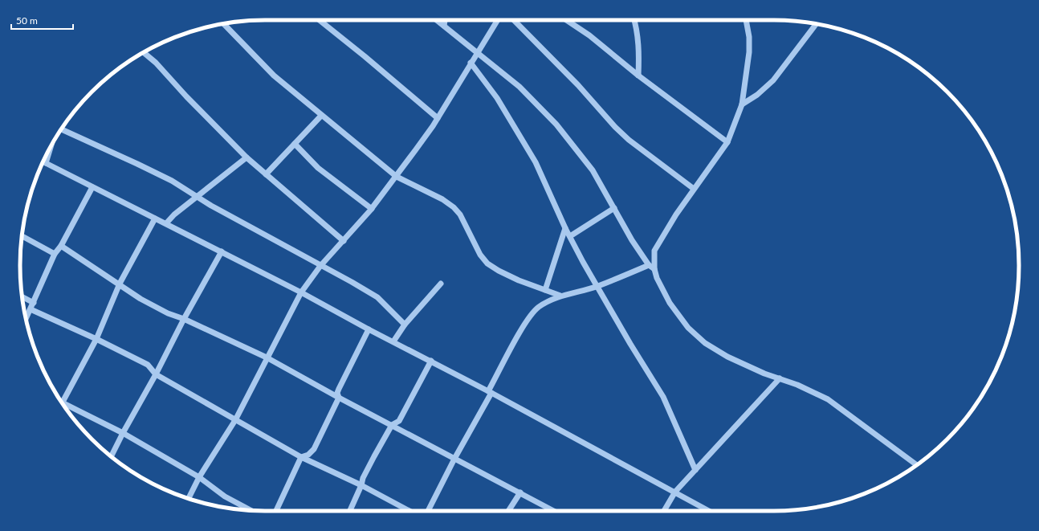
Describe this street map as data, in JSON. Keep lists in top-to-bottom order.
{
  "scale_bar": "50 m"
}
